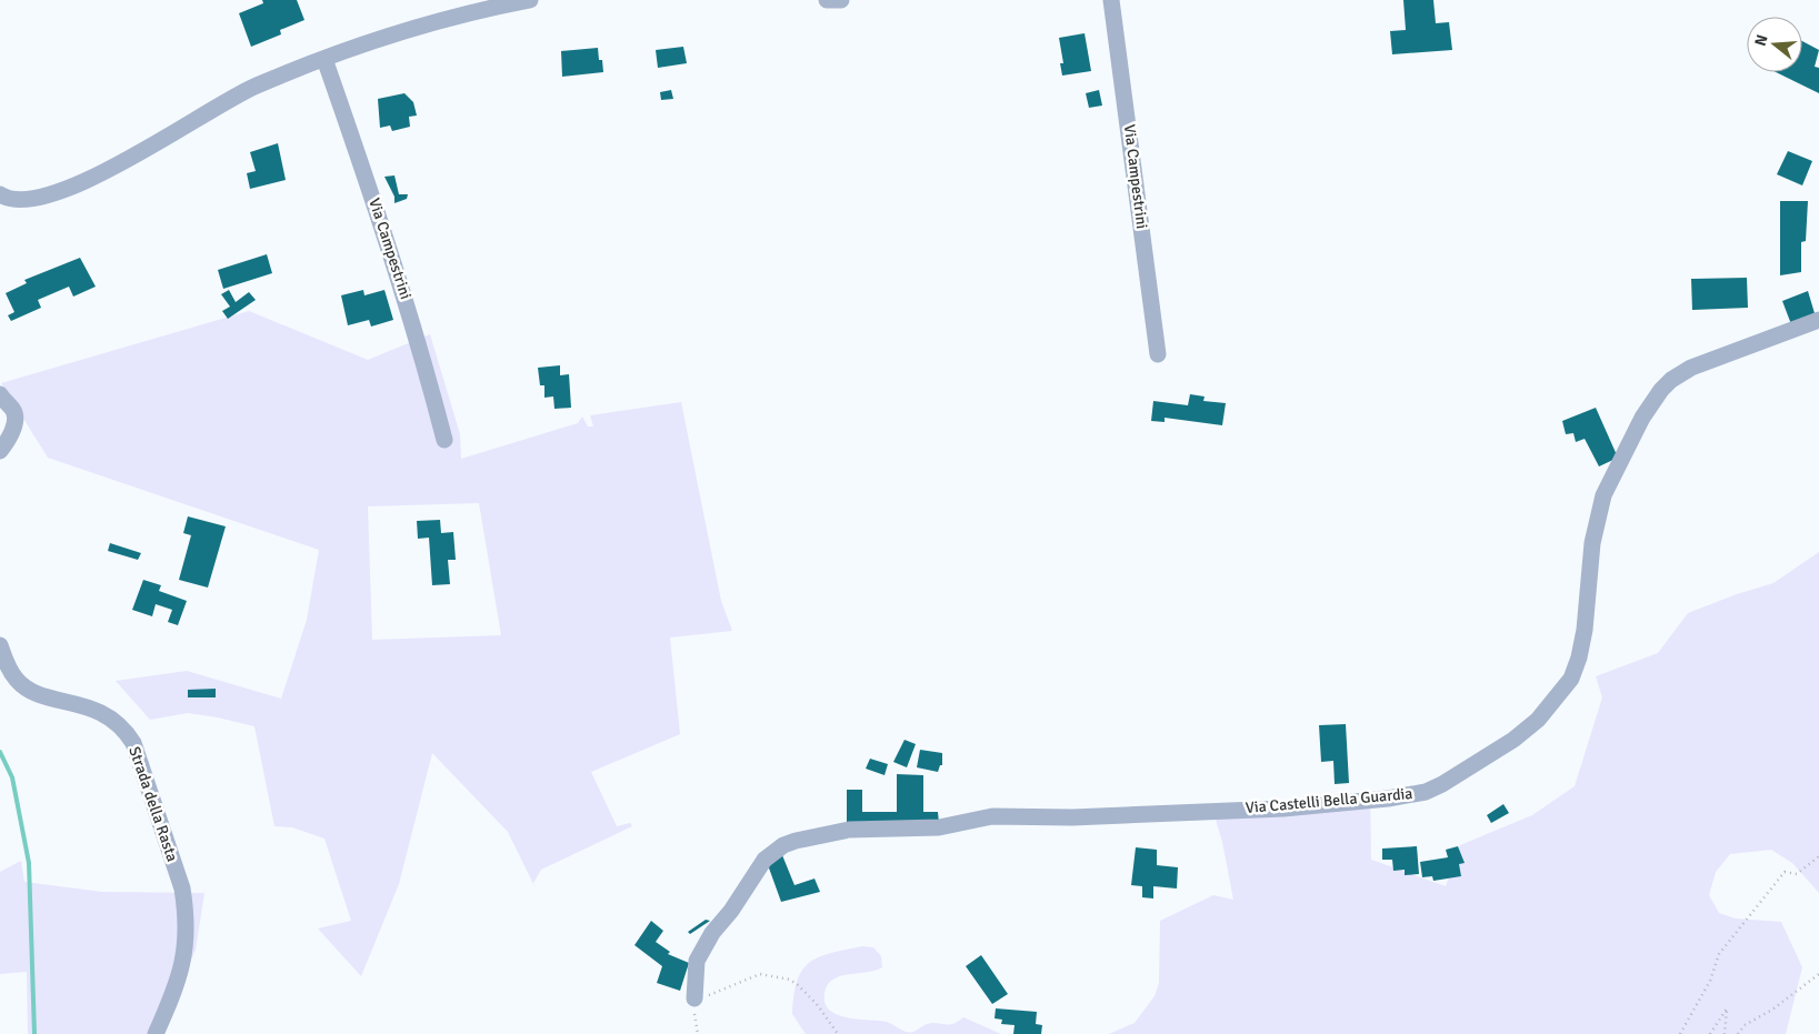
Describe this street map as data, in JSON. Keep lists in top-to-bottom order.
{
  "streets": {
    "street": ["Via Campestrini", "Via Castelli Bella Guardia", "Strada della Rasta"]
  },
  "north": "left"
}
